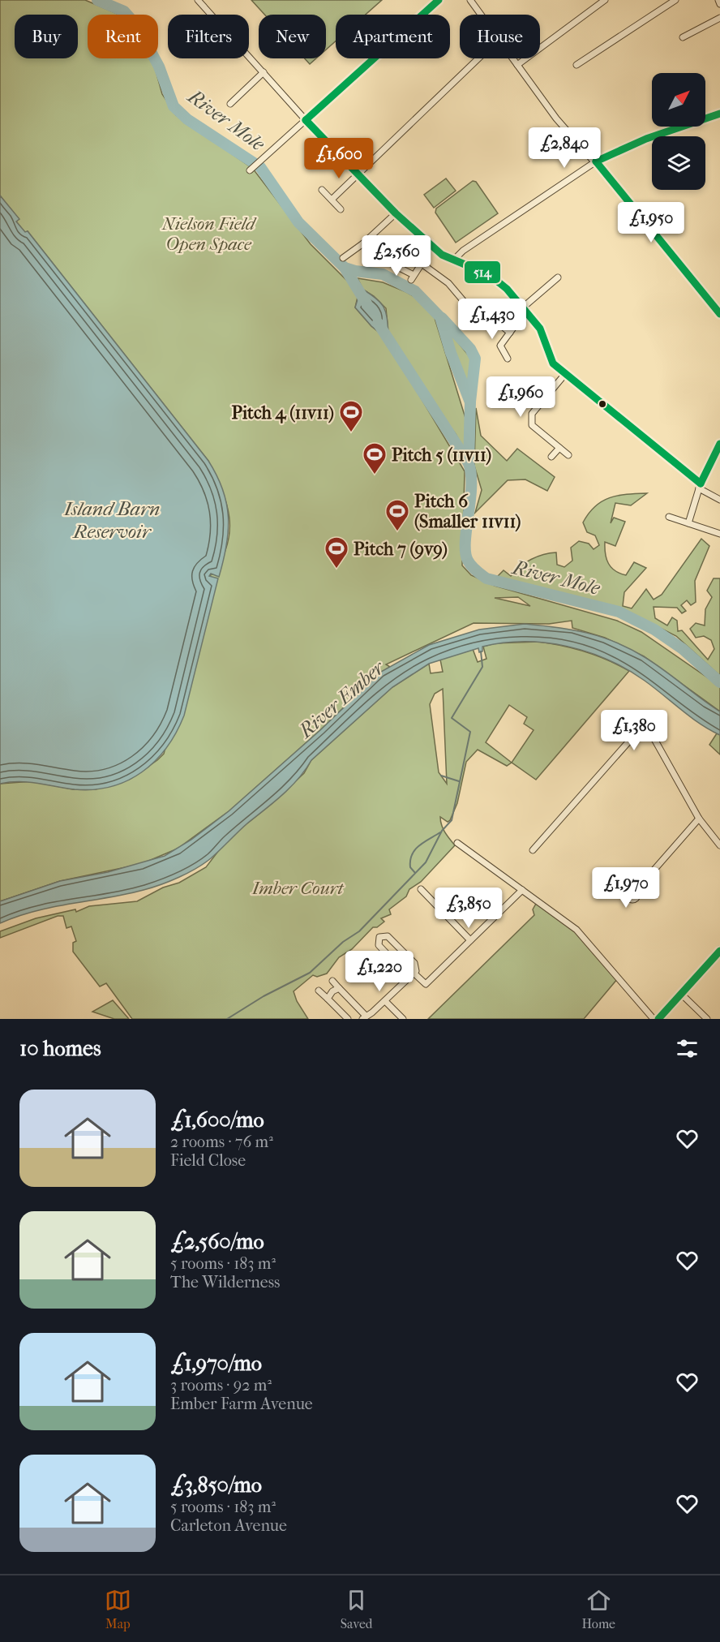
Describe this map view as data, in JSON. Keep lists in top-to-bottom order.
{
  "water": ["River Mole", "Island Barn Reservoir", "River Ember"],
  "parks": ["Nielson Field Open Space", "Imber Court"],
  "places": {
    "sports": [
      "Pitch 4 (11v11)",
      "Pitch 5 (11v11)",
      "Pitch 6 (Smaller 11v11)",
      "Pitch 7 (9v9)"
    ]
  },
  "lines": ["transit line 514"],
  "north": "top right",
  "page": {
    "chip": [
      "Buy",
      "Rent",
      "Filters",
      "New",
      "Apartment",
      "House"
    ],
    "price": [
      "£2,840",
      "£1,600",
      "£1,950",
      "£2,560",
      "£1,430",
      "£1,960",
      "£1,380",
      "£1,970",
      "£3,850",
      "£1,220"
    ],
    "heading": "10 homes",
    "list": [
      {
        "name": "£1,600/mo",
        "note": "2 rooms · 76 m² · Field Close"
      },
      {
        "name": "£2,560/mo",
        "note": "5 rooms · 183 m² · The Wilderness"
      },
      {
        "name": "£1,970/mo",
        "note": "3 rooms · 92 m² · Ember Farm Avenue"
      },
      {
        "name": "£3,850/mo",
        "note": "5 rooms · 183 m² · Carleton Avenue"
      }
    ],
    "tabs": ["Map", "Saved", "Home"]
  }
}
